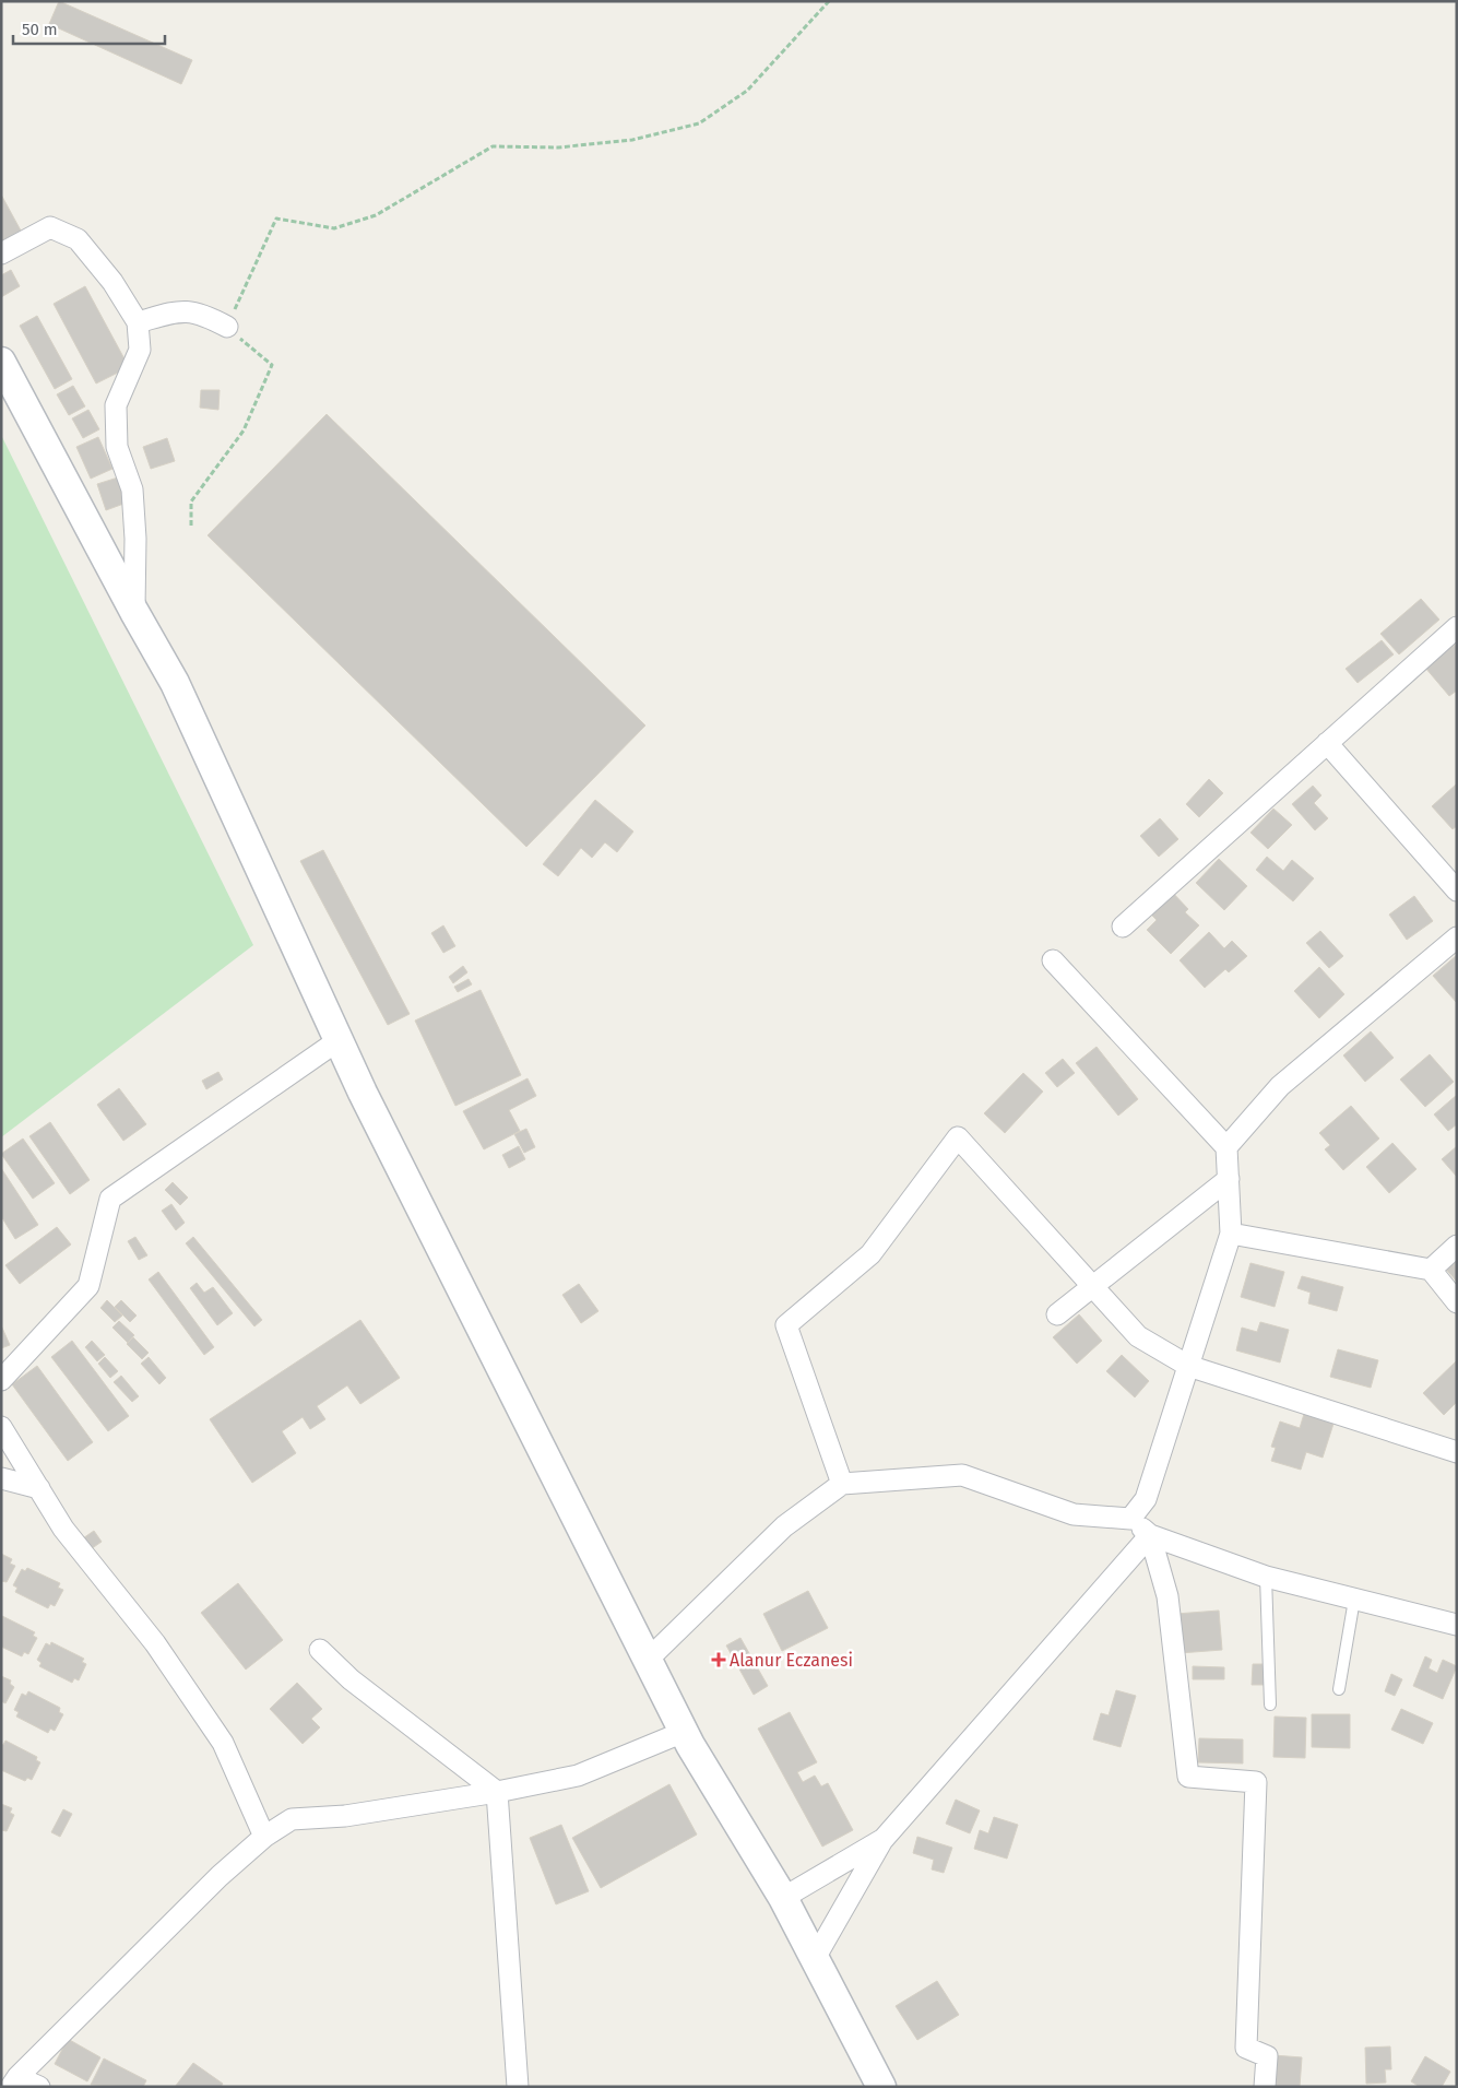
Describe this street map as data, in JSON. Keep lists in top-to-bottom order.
{
  "places": {
    "health": ["Alanur Eczanesi"]
  },
  "scale_bar": "50 m"
}
